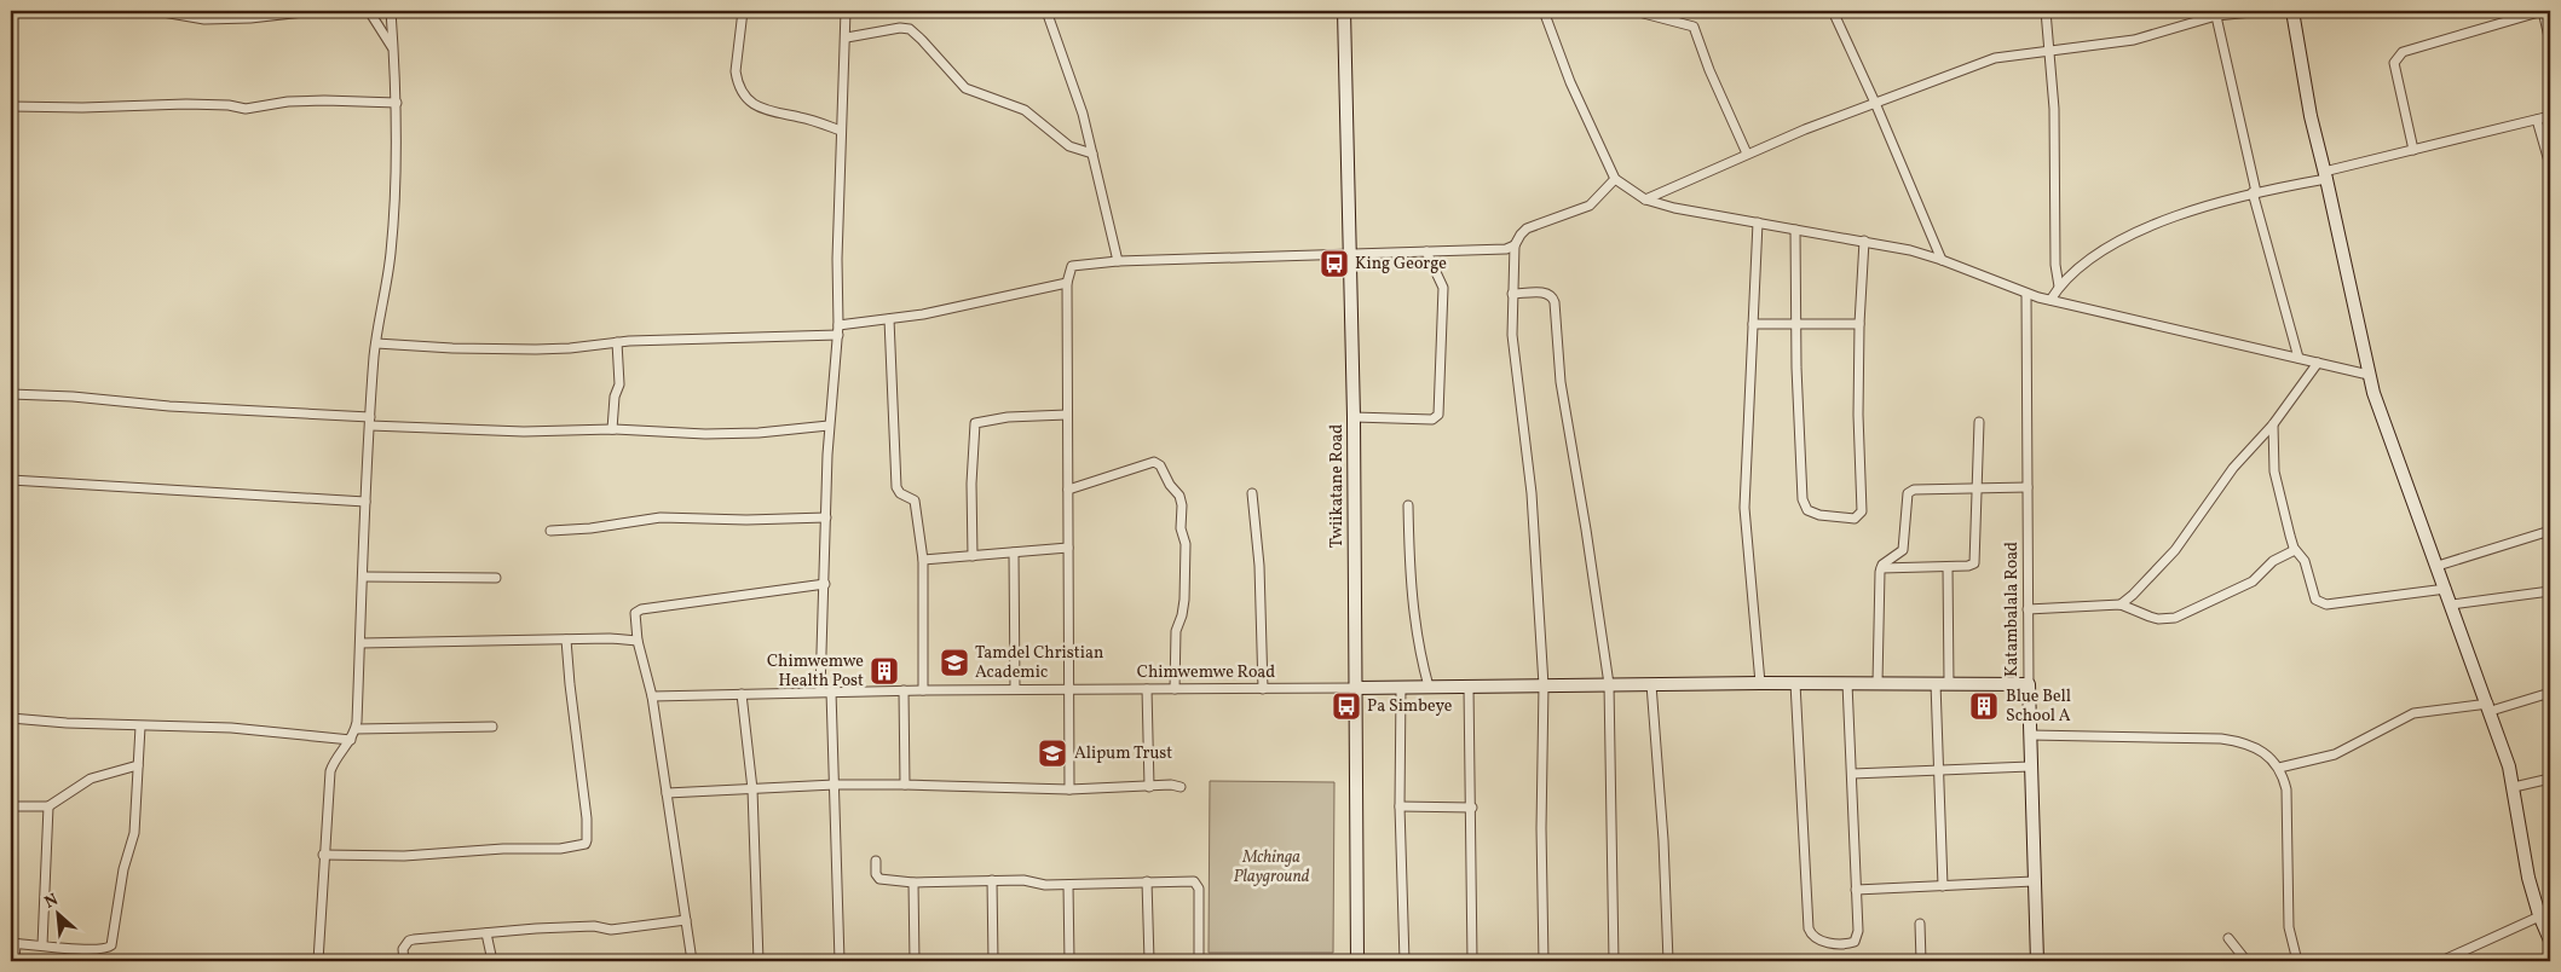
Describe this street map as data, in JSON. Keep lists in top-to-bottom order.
{
  "streets": {
    "street": ["Twiikatane Road", "Katambalala Road", "Chimwemwe Road"]
  },
  "crossings": [
    ["Twiikatane Road", "Chimwemwe Road"],
    ["Katambalala Road", "Chimwemwe Road"]
  ],
  "parks": ["Mchinga Playground"],
  "places": {
    "bus stop": ["King George", "Pa Simbeye"],
    "school or university": ["Tamdel Christian Academic", "Alipum Trust"],
    "building": ["Chimwemwe Health Post", "Blue Bell School A"]
  },
  "north": "top left"
}
